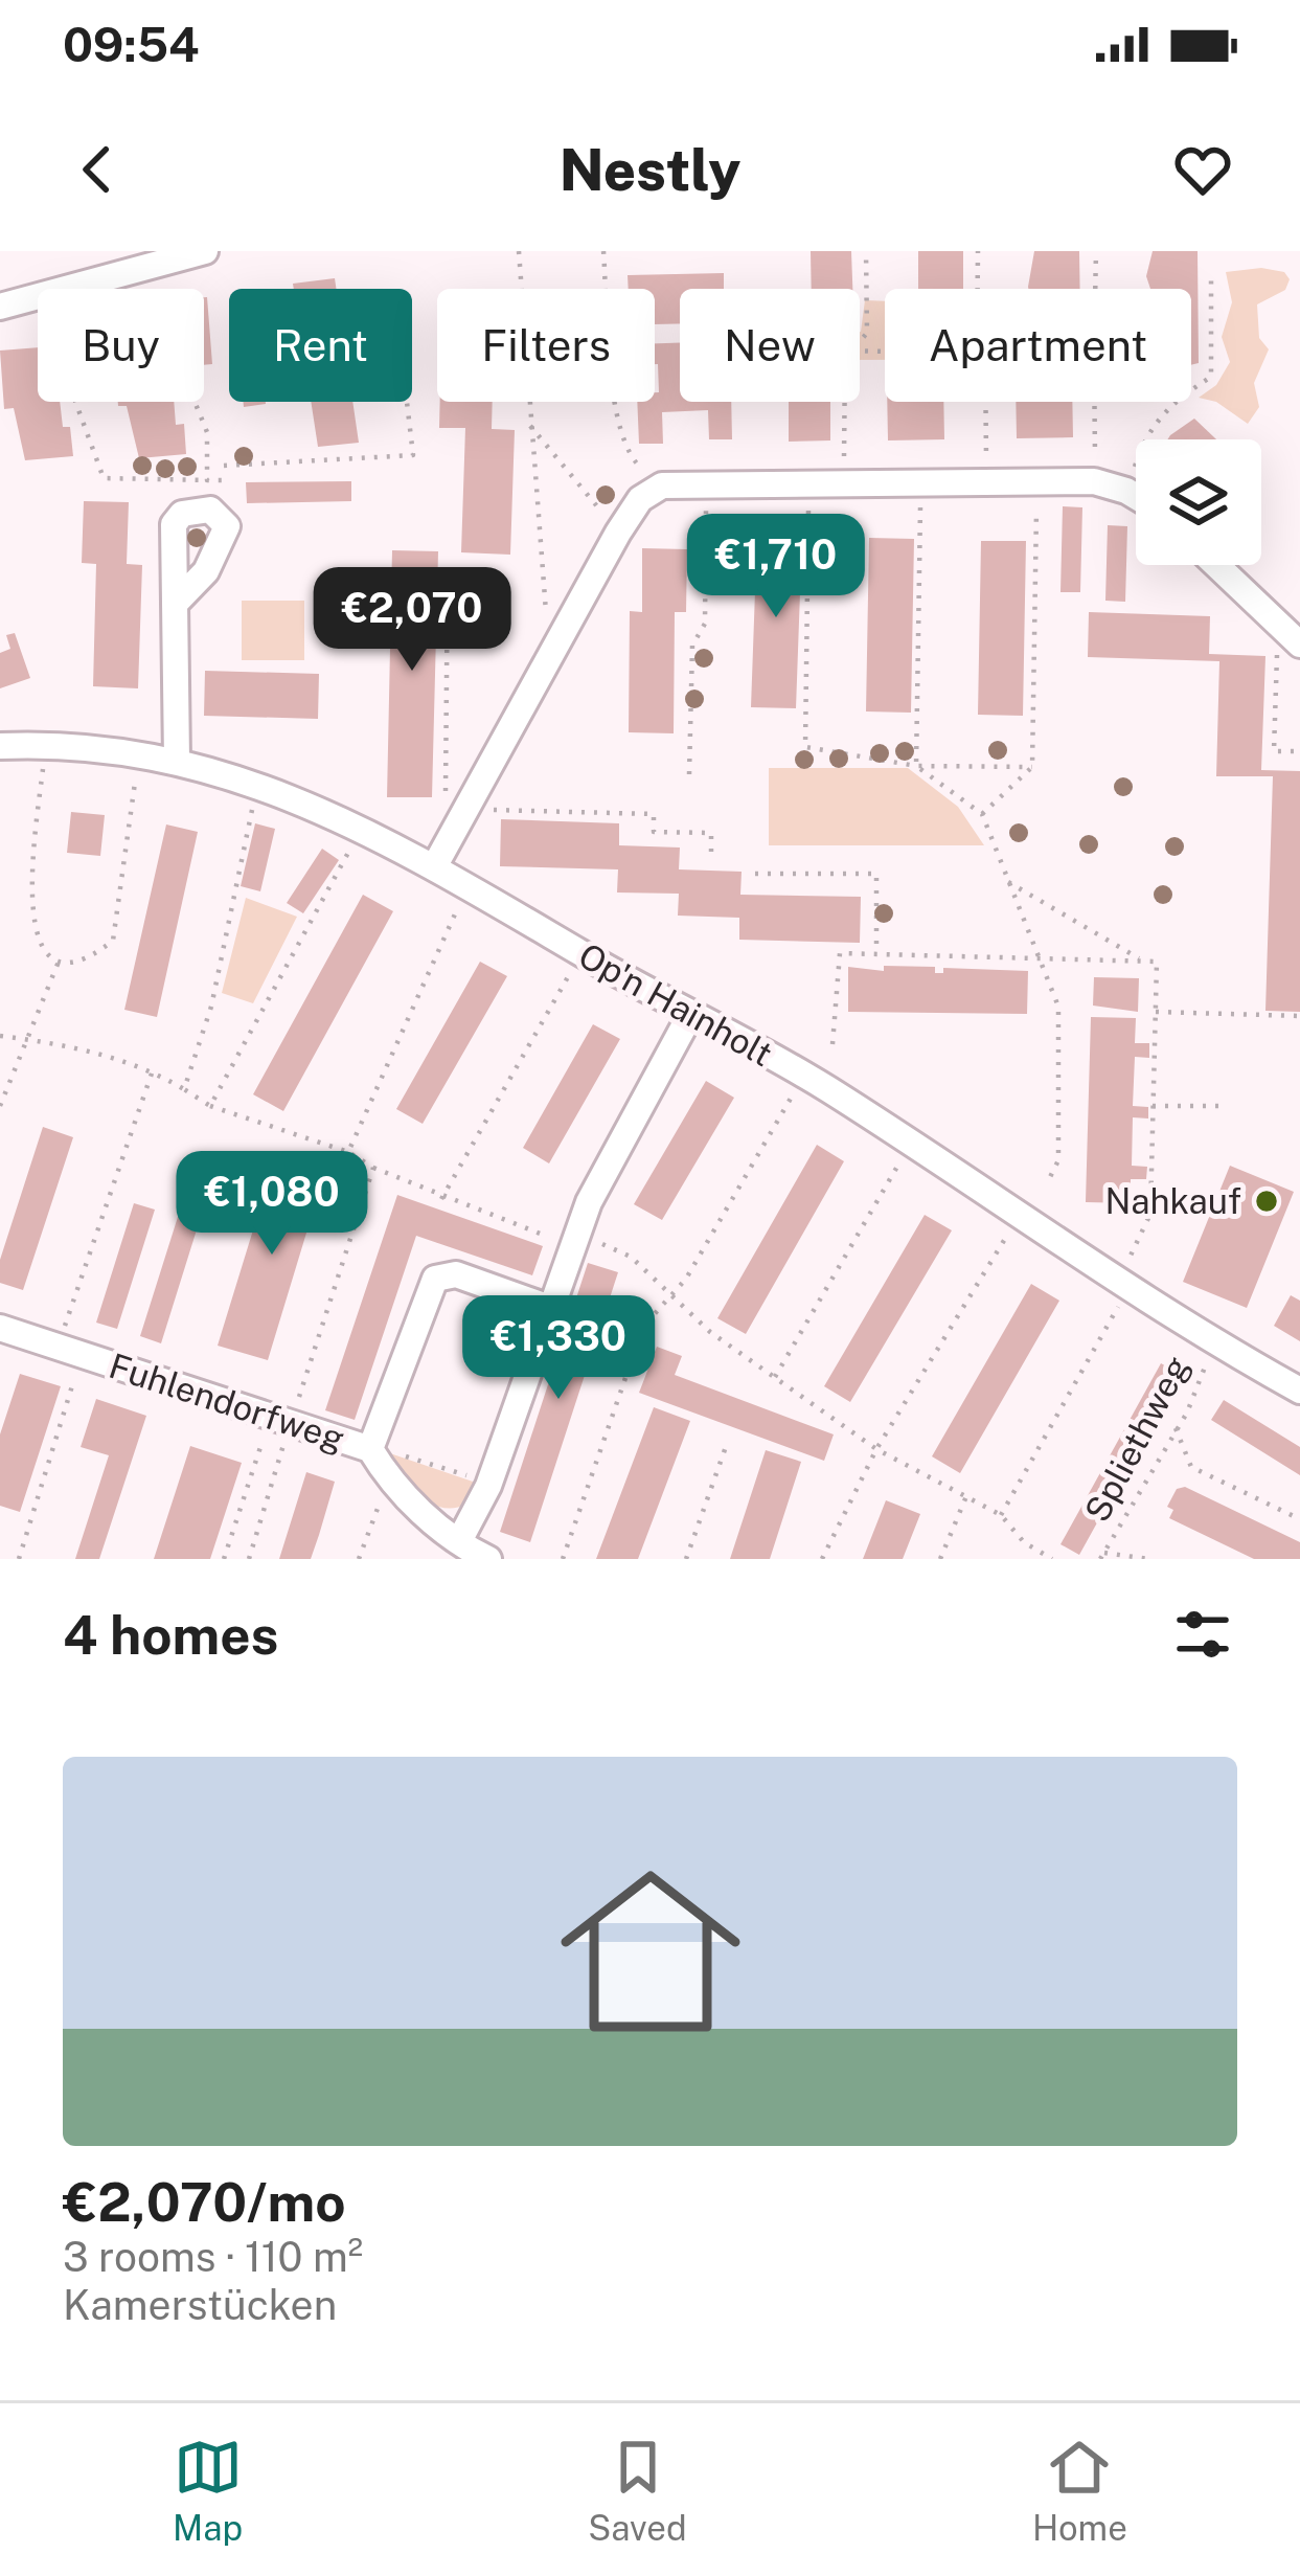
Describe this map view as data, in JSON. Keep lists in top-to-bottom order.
{
  "streets": {
    "street": ["Op'n Hainholt", "Fuhlendorfweg"],
    "path": ["Spliethweg"]
  },
  "crossings": [
    ["Op'n Hainholt", "Spliethweg"]
  ],
  "places": ["Nahkauf"],
  "page": {
    "status": "09:54",
    "header": "Nestly",
    "chip": [
      "Buy",
      "Rent",
      "Filters",
      "New",
      "Apartment"
    ],
    "price": [
      "€1,710",
      "€2,070",
      "€1,080",
      "€1,330"
    ],
    "heading": "4 homes",
    "list": [
      {
        "name": "€2,070/mo",
        "note": "3 rooms · 110 m² · Kamerstücken"
      }
    ],
    "tabs": ["Map", "Saved", "Home"]
  }
}
